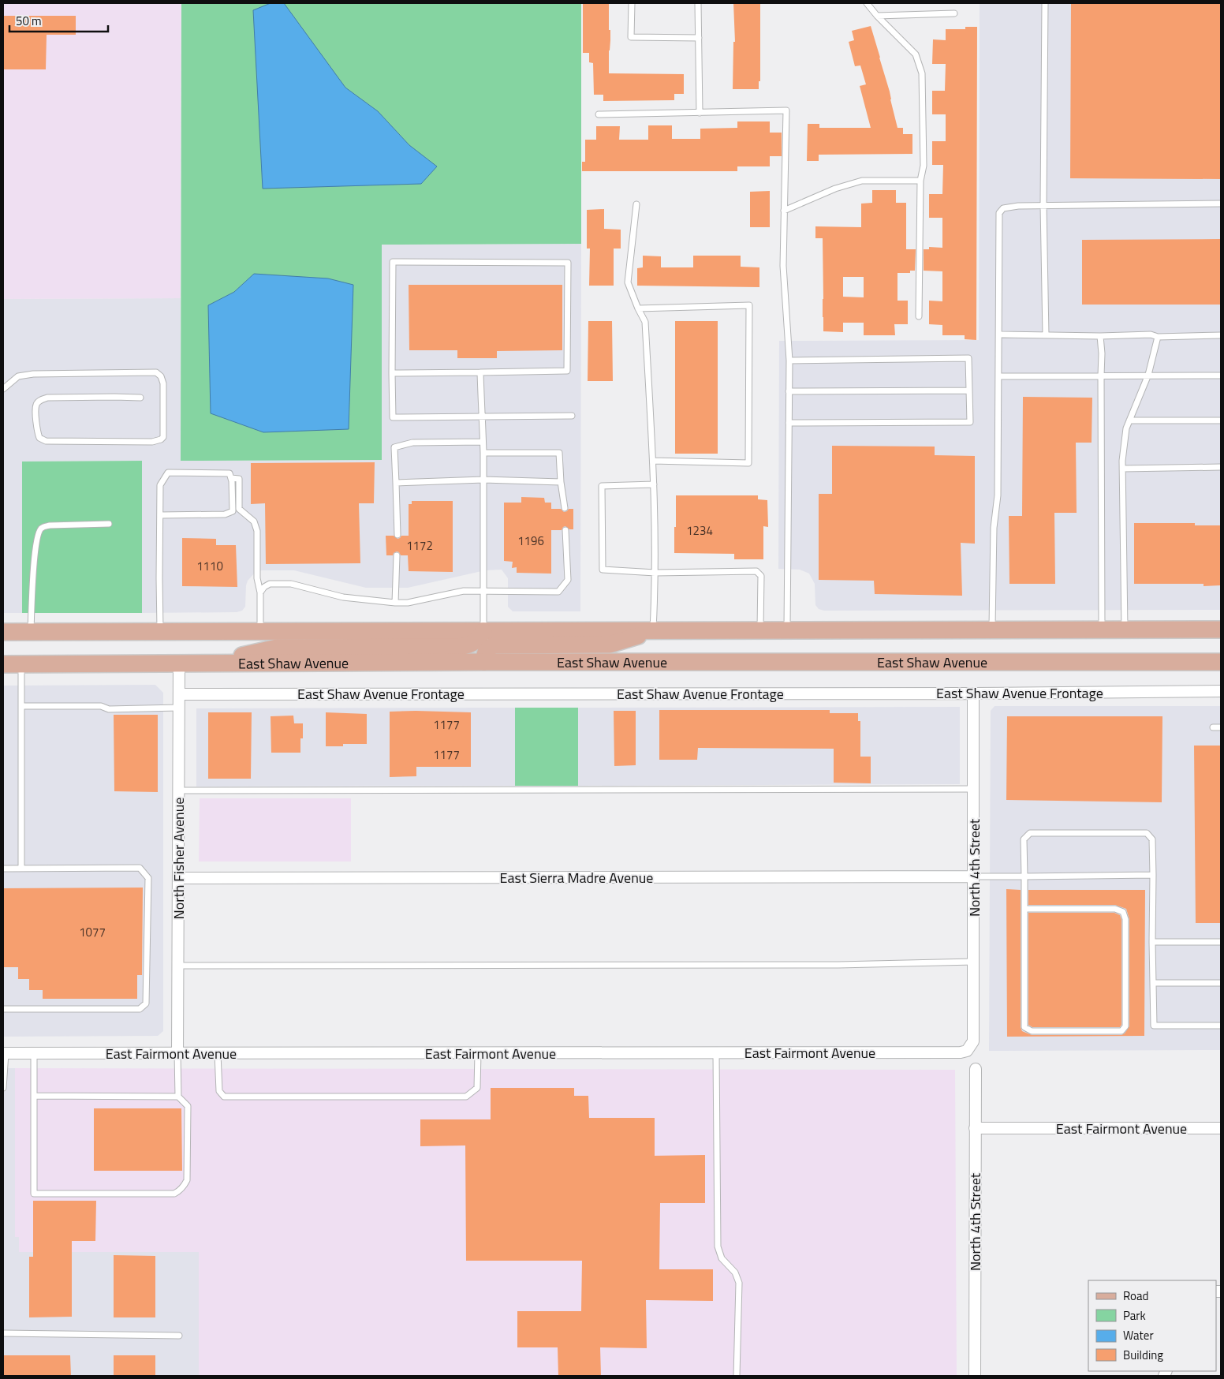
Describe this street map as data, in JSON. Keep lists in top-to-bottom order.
{
  "streets": {
    "main road": ["East Shaw Avenue"],
    "street": [
      "East Shaw Avenue Frontage",
      "North Fisher Avenue",
      "North 4th Street",
      "East Sierra Madre Avenue",
      "East Fairmont Avenue"
    ]
  },
  "crossings": [
    ["East Shaw Avenue", "North Fisher Avenue"],
    ["East Shaw Avenue Frontage", "North Fisher Avenue"],
    ["East Shaw Avenue Frontage", "North 4th Street"],
    ["North Fisher Avenue", "East Sierra Madre Avenue"],
    ["North Fisher Avenue", "East Fairmont Avenue"],
    ["North 4th Street", "East Sierra Madre Avenue"],
    ["North 4th Street", "East Fairmont Avenue"]
  ],
  "house_numbers": [
    "1234",
    "1196",
    "1172",
    "1110",
    "1177",
    "1177",
    "1077"
  ],
  "legend": [
    "Road",
    "Park",
    "Water",
    "Building"
  ],
  "scale_bar": "50 m"
}
